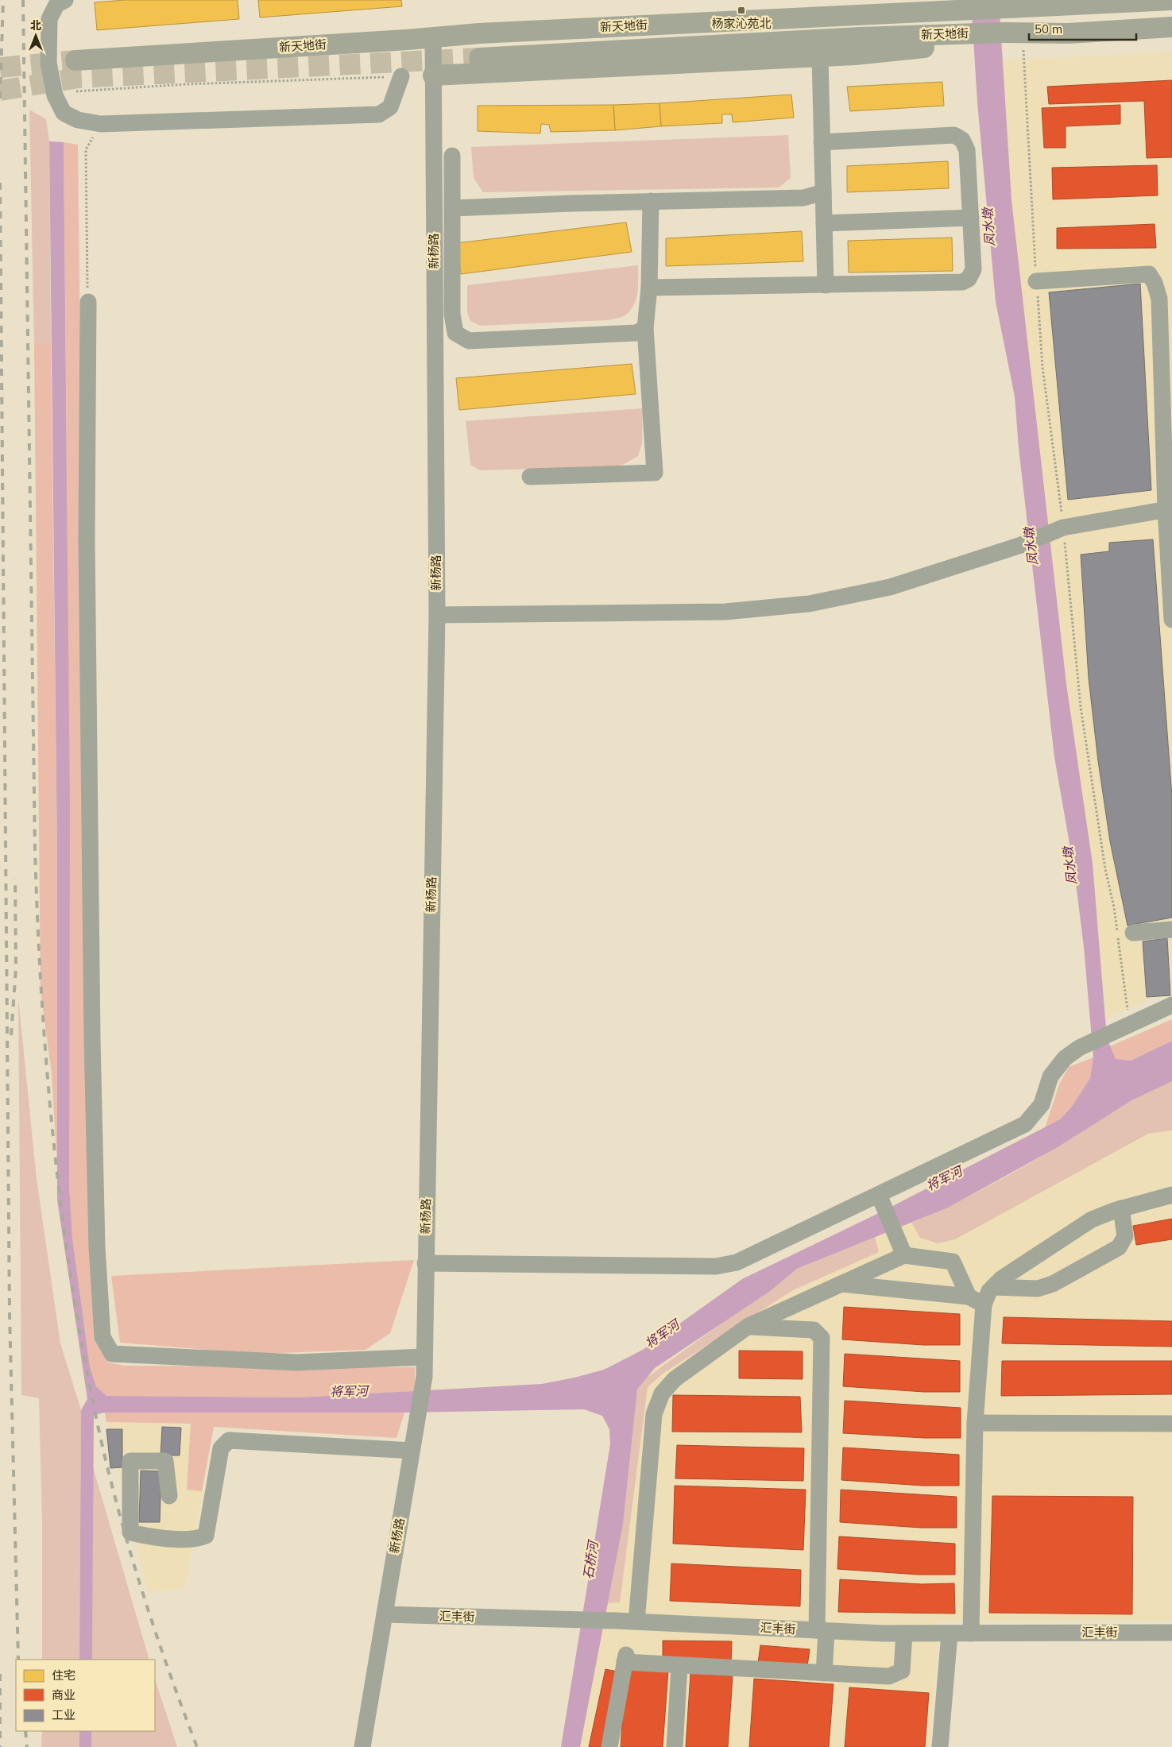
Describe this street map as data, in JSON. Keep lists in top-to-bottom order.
{
  "streets": {
    "main road": ["新天地街"],
    "street": ["新杨路", "汇丰街"]
  },
  "crossings": [
    ["新天地街", "新杨路"],
    ["新杨路", "汇丰街"]
  ],
  "water": ["凤水墩", "将军河", "石桥河"],
  "places": {
    "transit": ["杨家沁苑北"]
  },
  "legend": ["住宅", "商业", "工业"],
  "scale_bar": "50 m",
  "north": "top"
}
